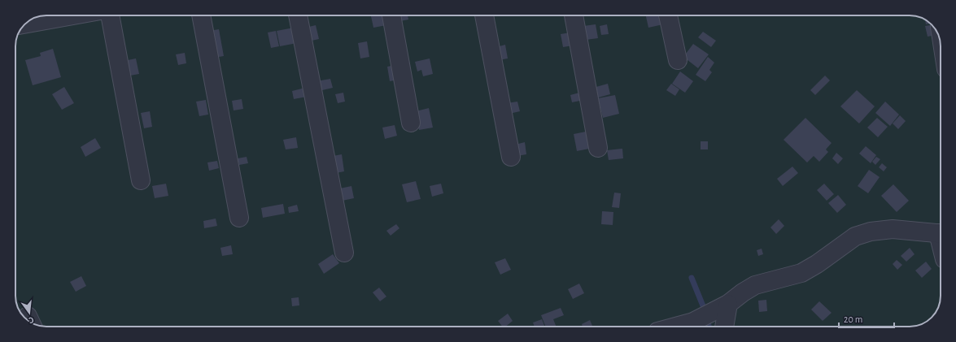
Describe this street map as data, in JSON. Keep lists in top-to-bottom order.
{
  "scale_bar": "20 m",
  "north": "bottom"
}
